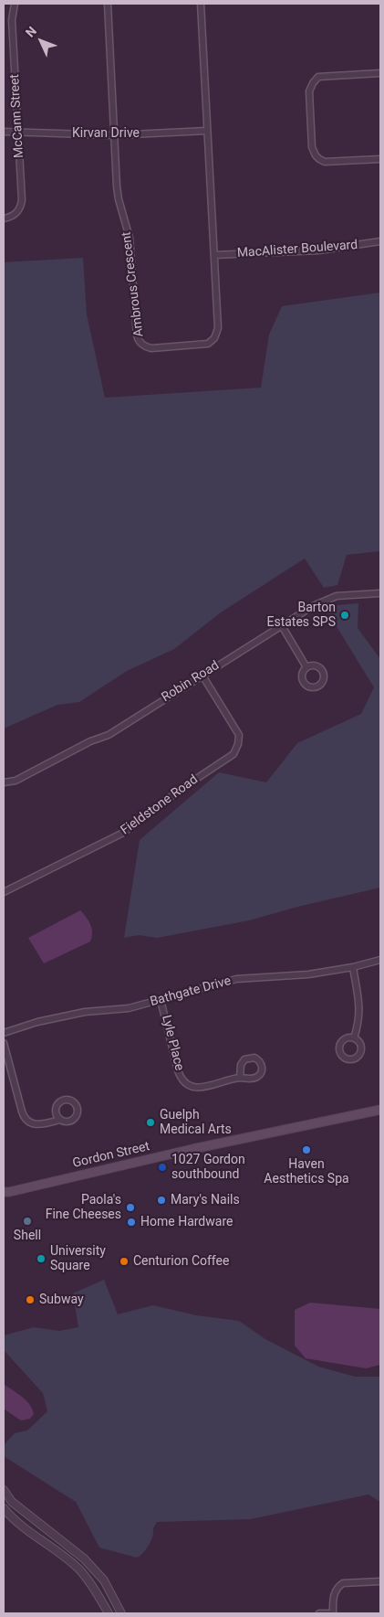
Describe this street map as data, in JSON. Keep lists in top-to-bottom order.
{
  "streets": {
    "main road": ["Gordon Street"],
    "street": [
      "McCann Street",
      "Kirvan Drive",
      "MacAlister Boulevard",
      "Ambrous Crescent",
      "Robin Road",
      "Fieldstone Road",
      "Bathgate Drive",
      "Lyle Place"
    ]
  },
  "crossings": [
    ["McCann Street", "Kirvan Drive"],
    ["Kirvan Drive", "Ambrous Crescent"],
    ["MacAlister Boulevard", "Ambrous Crescent"],
    ["Robin Road", "Fieldstone Road"],
    ["Bathgate Drive", "Lyle Place"]
  ],
  "places": [
    "Barton Estates SPS",
    "Guelph Medical Arts",
    "Haven Aesthetics Spa",
    "1027 Gordon southbound",
    "Mary's Nails",
    "Paola's Fine Cheeses",
    "Shell",
    "Home Hardware",
    "University Square",
    "Centurion Coffee",
    "Subway"
  ],
  "north": "top left"
}
